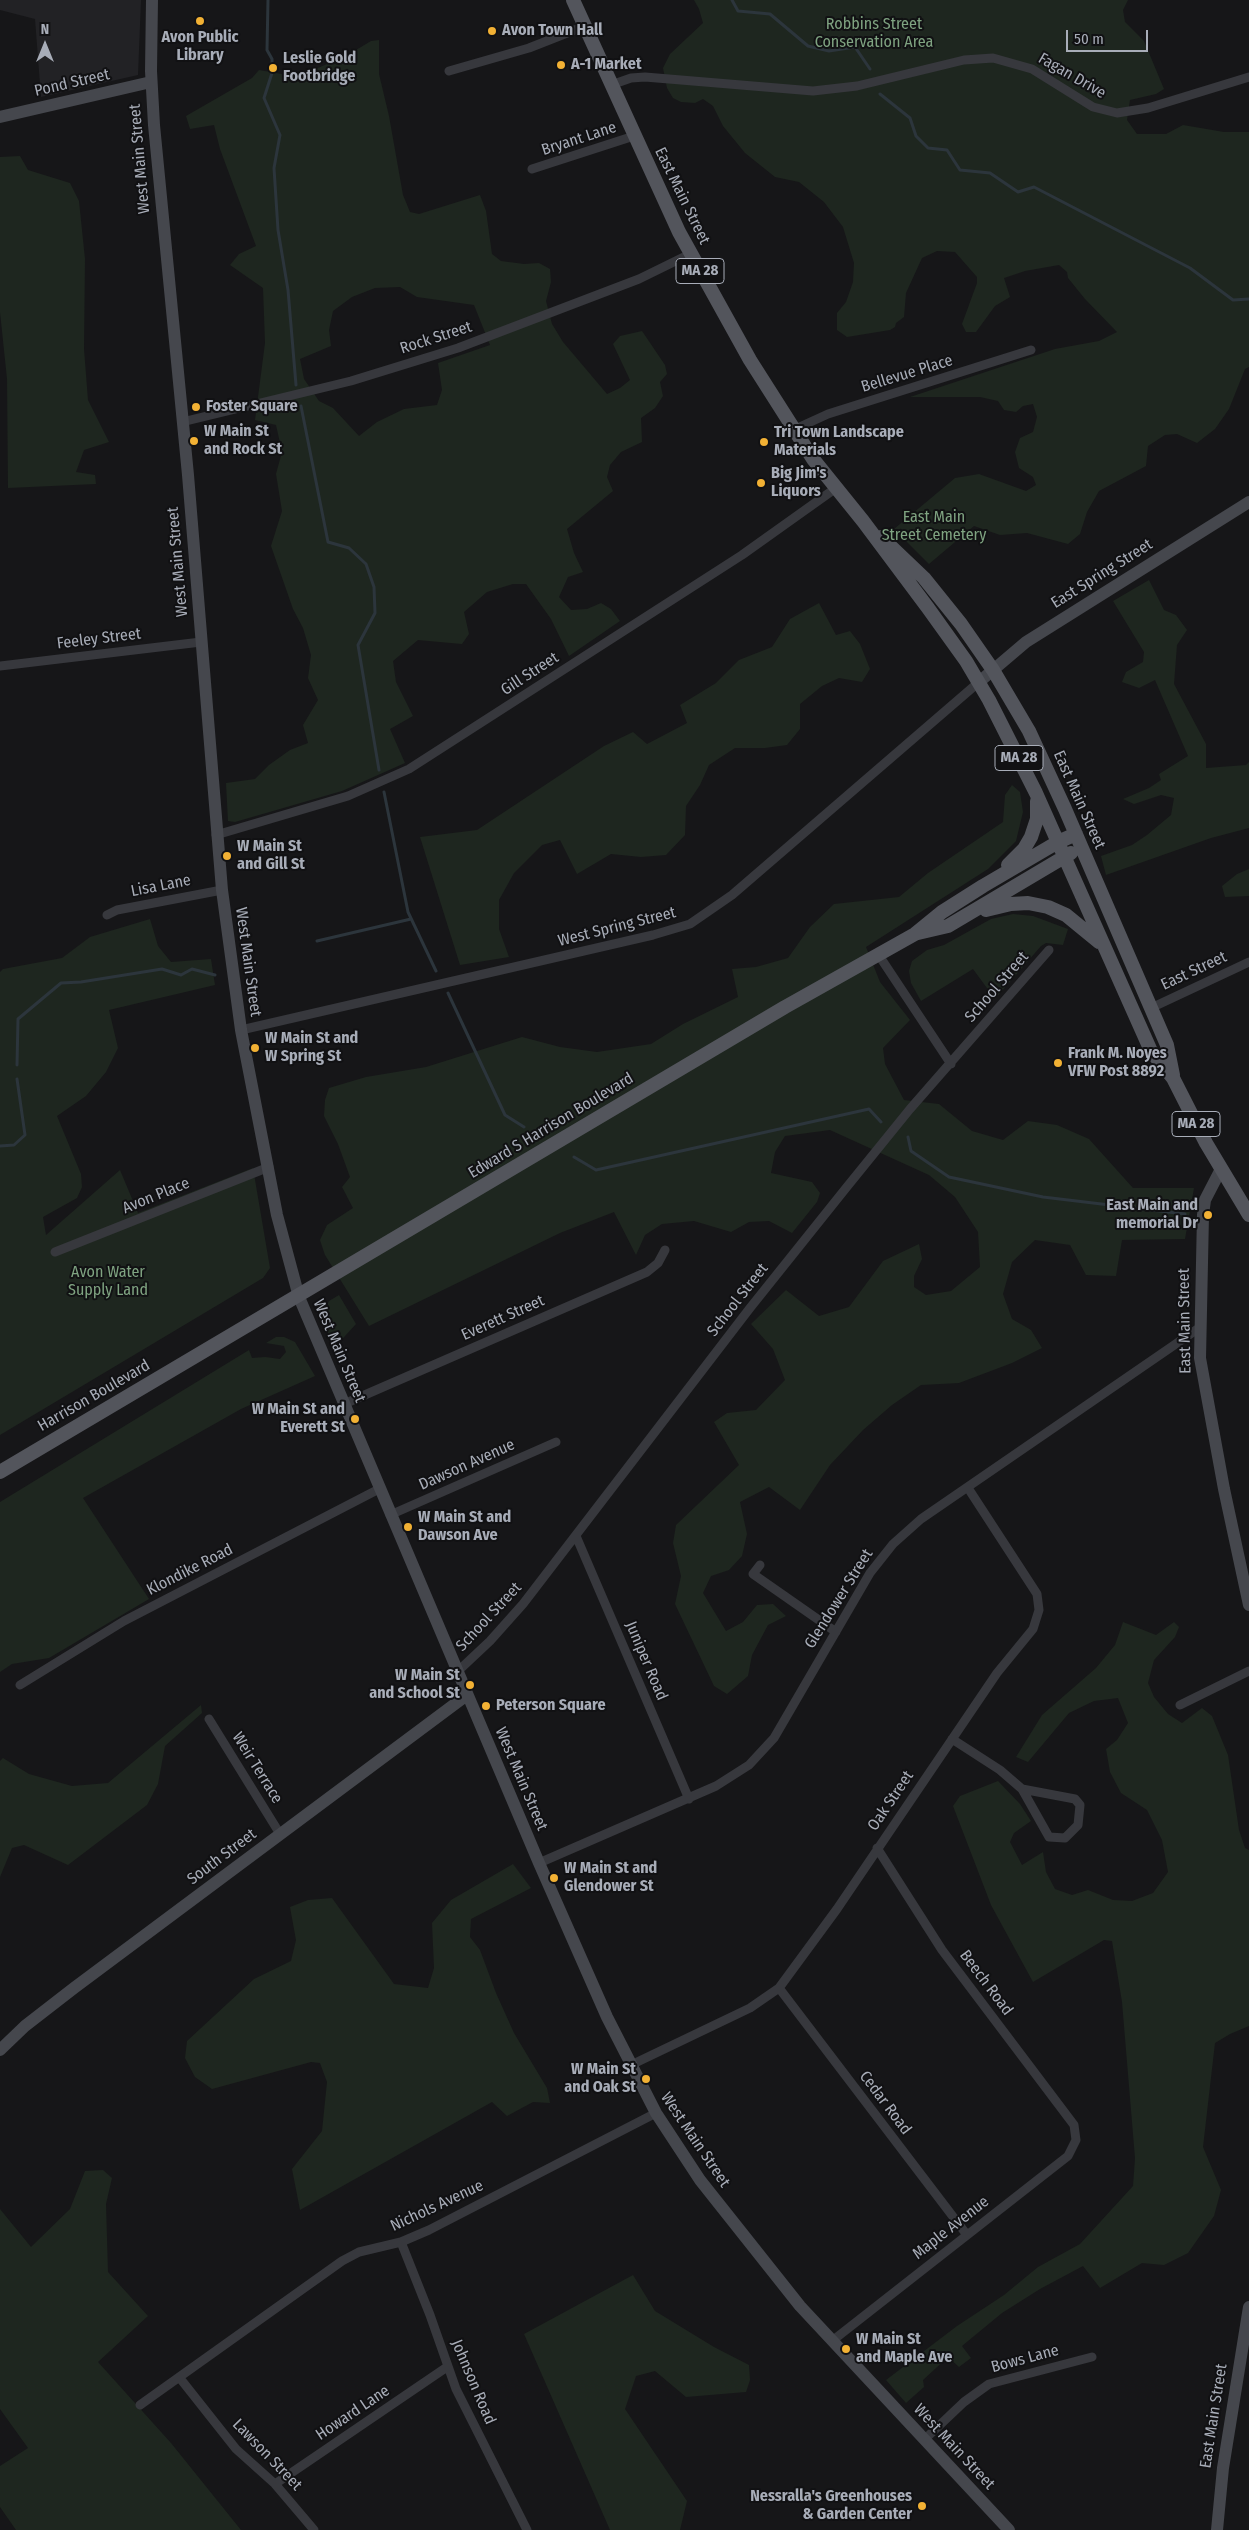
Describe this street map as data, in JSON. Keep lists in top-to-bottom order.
{
  "streets": {
    "main road": [
      "Pond Street",
      "West Main Street",
      "East Main Street",
      "MA 28",
      "East Spring Street",
      "Edward S Harrison Boulevard",
      "Harrison Boulevard",
      "South Street"
    ],
    "street": [
      "Fagan Drive",
      "Bryant Lane",
      "Rock Street",
      "Bellevue Place",
      "Feeley Street",
      "Gill Street",
      "Lisa Lane",
      "West Spring Street",
      "East Street",
      "School Street",
      "Avon Place",
      "Everett Street",
      "Dawson Avenue",
      "Klondike Road",
      "Glendower Street",
      "Juniper Road",
      "Weir Terrace",
      "Oak Street",
      "Beech Road",
      "Cedar Road",
      "Nichols Avenue",
      "Maple Avenue",
      "Bows Lane",
      "Johnson Road",
      "Howard Lane",
      "Lawson Street"
    ]
  },
  "crossings": [
    ["Fagan Drive", "East Main Street"],
    ["Pond Street", "West Main Street"],
    ["Bryant Lane", "East Main Street"],
    ["West Main Street", "Rock Street"],
    ["West Main Street", "Feeley Street"],
    ["West Main Street", "Gill Street"],
    ["West Main Street", "Lisa Lane"],
    ["West Main Street", "West Spring Street"],
    ["West Main Street", "School Street"],
    ["West Main Street", "Edward S Harrison Boulevard"],
    ["West Main Street", "Avon Place"],
    ["West Main Street", "Everett Street"],
    ["West Main Street", "Dawson Avenue"],
    ["West Main Street", "Klondike Road"],
    ["West Main Street", "Glendower Street"],
    ["West Main Street", "Oak Street"],
    ["West Main Street", "South Street"],
    ["West Main Street", "Nichols Avenue"],
    ["West Main Street", "Maple Avenue"],
    ["West Main Street", "Bows Lane"],
    ["East Main Street", "MA 28"],
    ["East Main Street", "Rock Street"],
    ["East Main Street", "Bellevue Place"],
    ["East Main Street", "East Spring Street"],
    ["East Main Street", "Gill Street"],
    ["East Main Street", "West Spring Street"],
    ["East Main Street", "East Street"],
    ["East Main Street", "Edward S Harrison Boulevard"],
    ["East Main Street", "Glendower Street"],
    ["East Spring Street", "West Spring Street"],
    ["School Street", "Juniper Road"],
    ["Edward S Harrison Boulevard", "Harrison Boulevard"],
    ["Glendower Street", "Juniper Road"],
    ["Glendower Street", "Oak Street"],
    ["Weir Terrace", "South Street"],
    ["Oak Street", "Beech Road"],
    ["Oak Street", "Cedar Road"],
    ["Beech Road", "Maple Avenue"],
    ["Cedar Road", "Maple Avenue"],
    ["Nichols Avenue", "Johnson Road"],
    ["Nichols Avenue", "Lawson Street"],
    ["Johnson Road", "Howard Lane"],
    ["Howard Lane", "Lawson Street"]
  ],
  "parks": ["Robbins Street Conservation Area", "East Main Street Cemetery", "Avon Water Supply Land"],
  "places": [
    "Avon Public Library",
    "Avon Town Hall",
    "A-1 Market",
    "Leslie Gold Footbridge",
    "Foster Square",
    "W Main St and Rock St",
    "Tri Town Landscape Materials",
    "Big Jim's Liquors",
    "W Main St and Gill St",
    "W Main St and W Spring St",
    "Frank M. Noyes VFW Post 8892",
    "East Main and memorial Dr",
    "W Main St and Everett St",
    "W Main St and Dawson Ave",
    "W Main St and School St",
    "Peterson Square",
    "W Main St and Glendower St",
    "W Main St and Oak St",
    "W Main St and Maple Ave",
    "Nessralla's Greenhouses & Garden Center"
  ],
  "scale_bar": "50 m",
  "north": "top"
}
